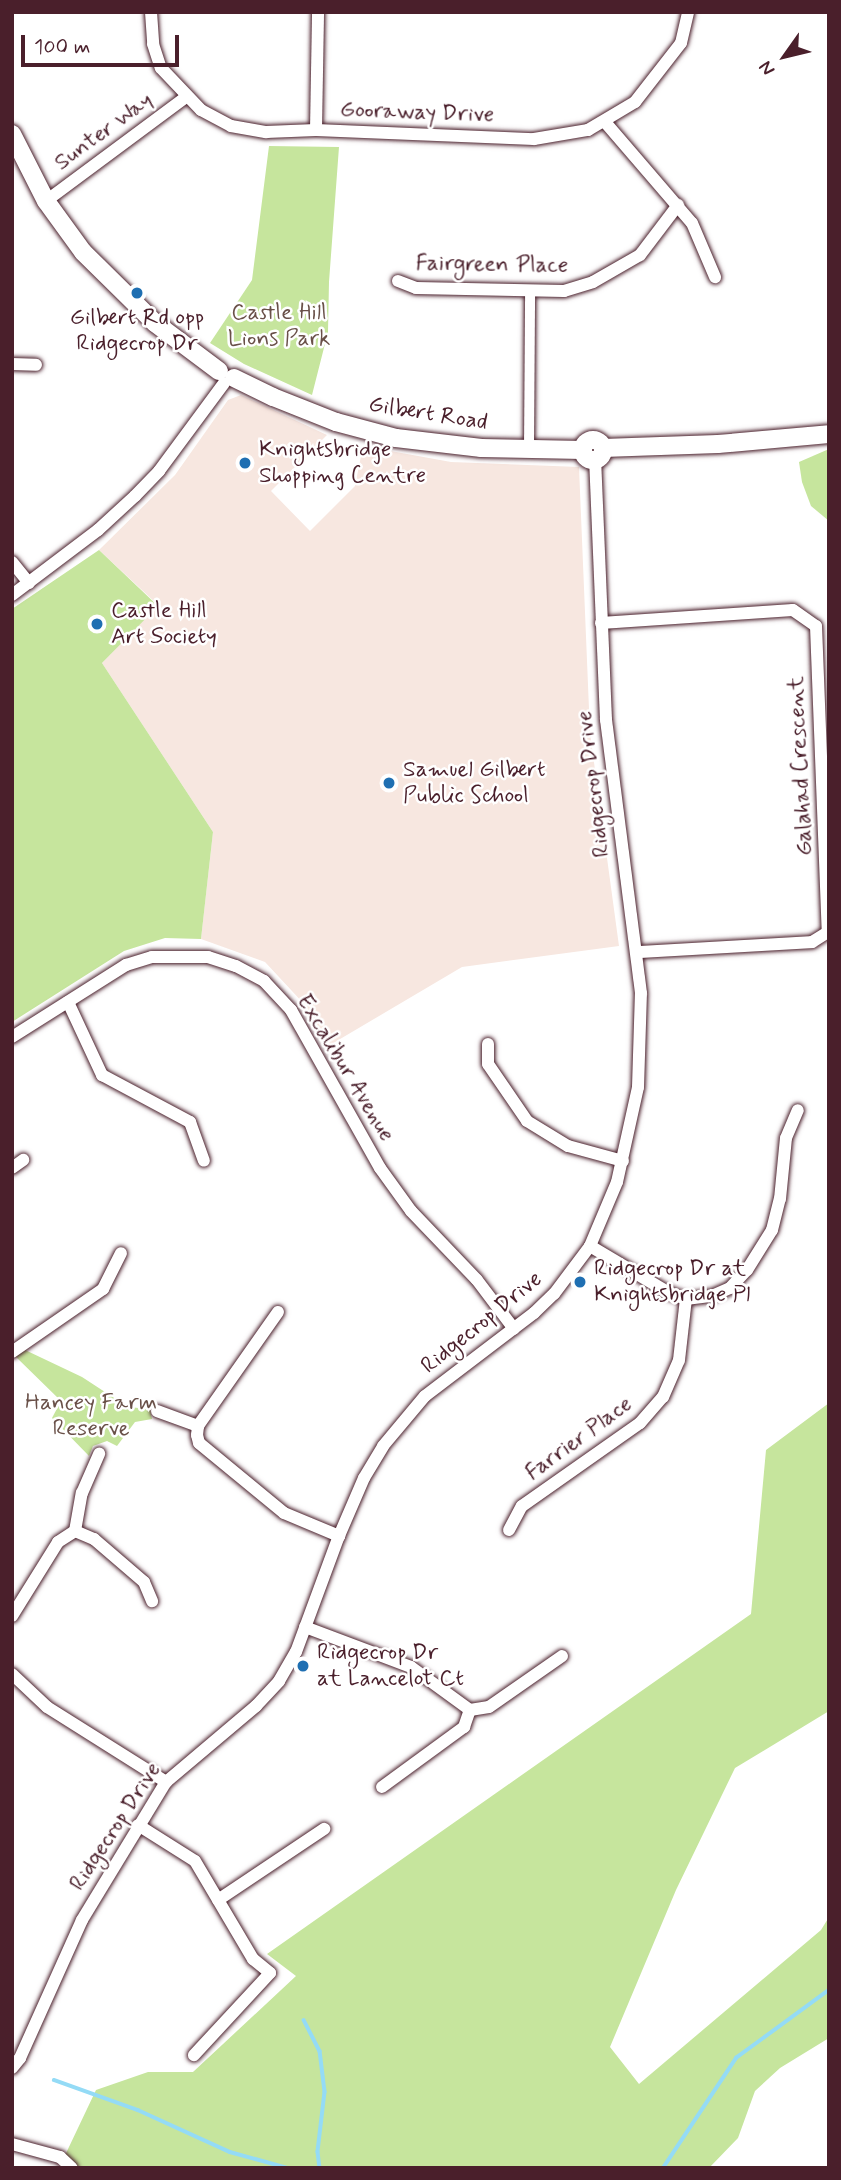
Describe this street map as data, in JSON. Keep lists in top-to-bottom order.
{
  "streets": {
    "main road": ["Gilbert Road"],
    "street": [
      "Gooraway Drive",
      "Sunter Way",
      "Fairgreen Place",
      "Galahad Crescent",
      "Ridgecrop Drive",
      "Excalibur Avenue",
      "Farrier Place"
    ]
  },
  "crossings": [
    ["Gooraway Drive", "Sunter Way"],
    ["Sunter Way", "Gilbert Road"],
    ["Gilbert Road", "Ridgecrop Drive"],
    ["Galahad Crescent", "Ridgecrop Drive"],
    ["Ridgecrop Drive", "Excalibur Avenue"]
  ],
  "parks": ["Castle Hill Lions Park", "Hancey Farm Reserve"],
  "places": [
    "Gilbert Rd opp Ridgecrop Dr",
    "Knightsbridge Shopping Centre",
    "Castle Hill Art Society",
    "Samuel Gilbert Public School",
    "Ridgecrop Dr at Knightsbridge Pl",
    "Ridgecrop Dr at Lancelot Ct"
  ],
  "scale_bar": "100 m",
  "north": "bottom left"
}
